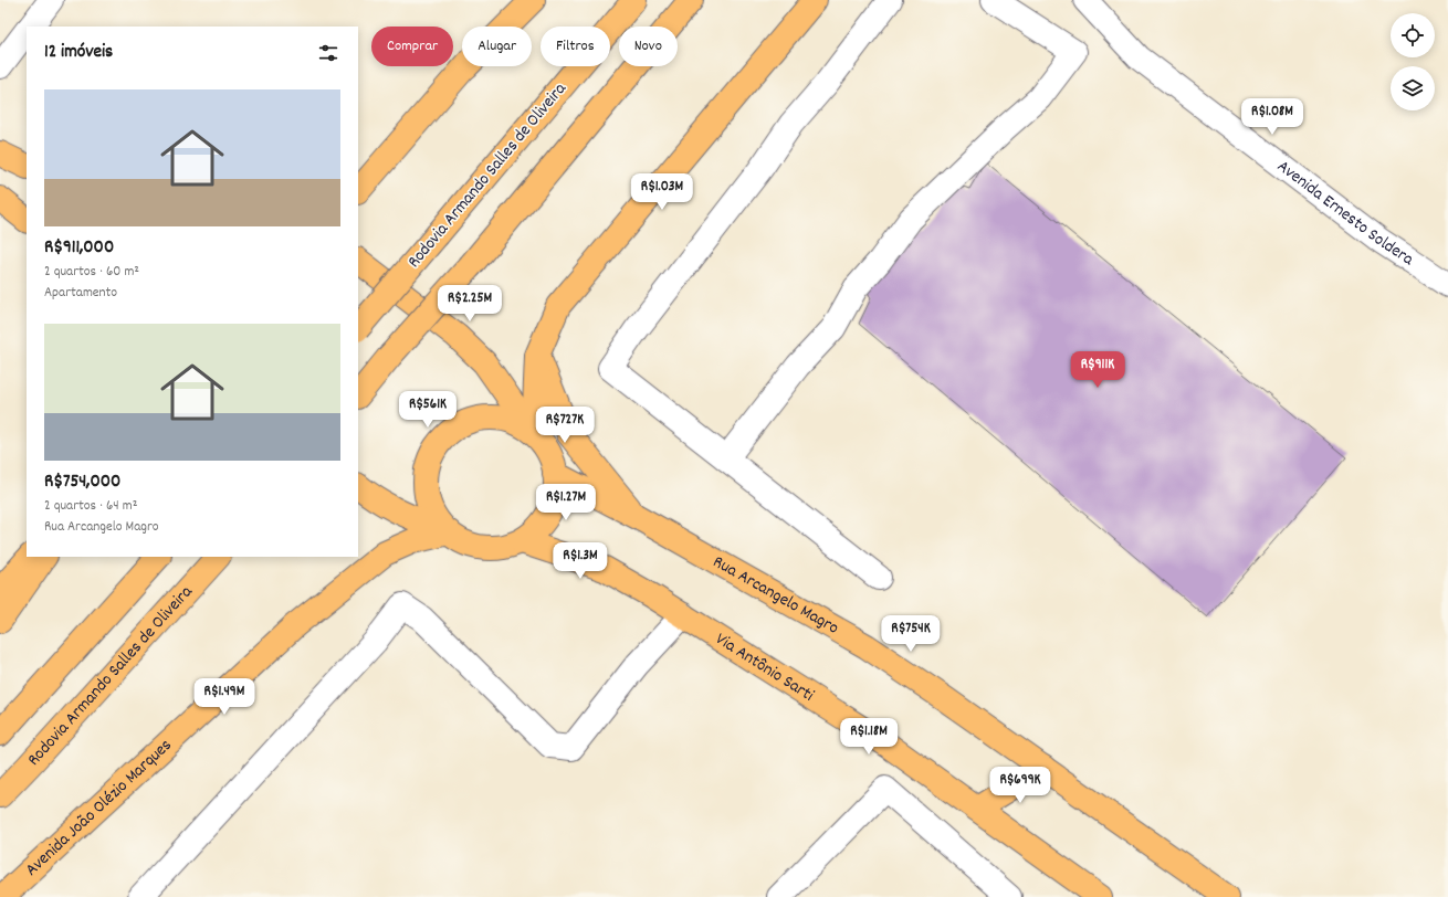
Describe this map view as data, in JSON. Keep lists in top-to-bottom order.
{
  "streets": {
    "main road": [
      "Rodovia Armando Salles de Oliveira",
      "Rua Arcangelo Magro",
      "Via Antônio Sarti",
      "Avenida João Olézio Marques"
    ],
    "street": ["Avenida Ernesto Soldera"]
  },
  "crossings": [
    ["Rua Arcangelo Magro", "Via Antônio Sarti"],
    ["Rua Arcangelo Magro", "Avenida João Olézio Marques"],
    ["Via Antônio Sarti", "Avenida João Olézio Marques"]
  ],
  "page": {
    "chip": [
      "Comprar",
      "Alugar",
      "Filtros",
      "Novo"
    ],
    "heading": "12 imóveis",
    "list": [
      {
        "name": "R$911,000",
        "note": "2 quartos · 60 m² · Apartamento"
      },
      {
        "name": "R$754,000",
        "note": "2 quartos · 64 m² · Rua Arcangelo Magro"
      }
    ],
    "price": [
      "R$1.08M",
      "R$1.03M",
      "R$2.25M",
      "R$911K",
      "R$561K",
      "R$727K",
      "R$1.27M",
      "R$1.3M",
      "R$754K",
      "R$1.49M",
      "R$1.18M",
      "R$699K"
    ]
  }
}
